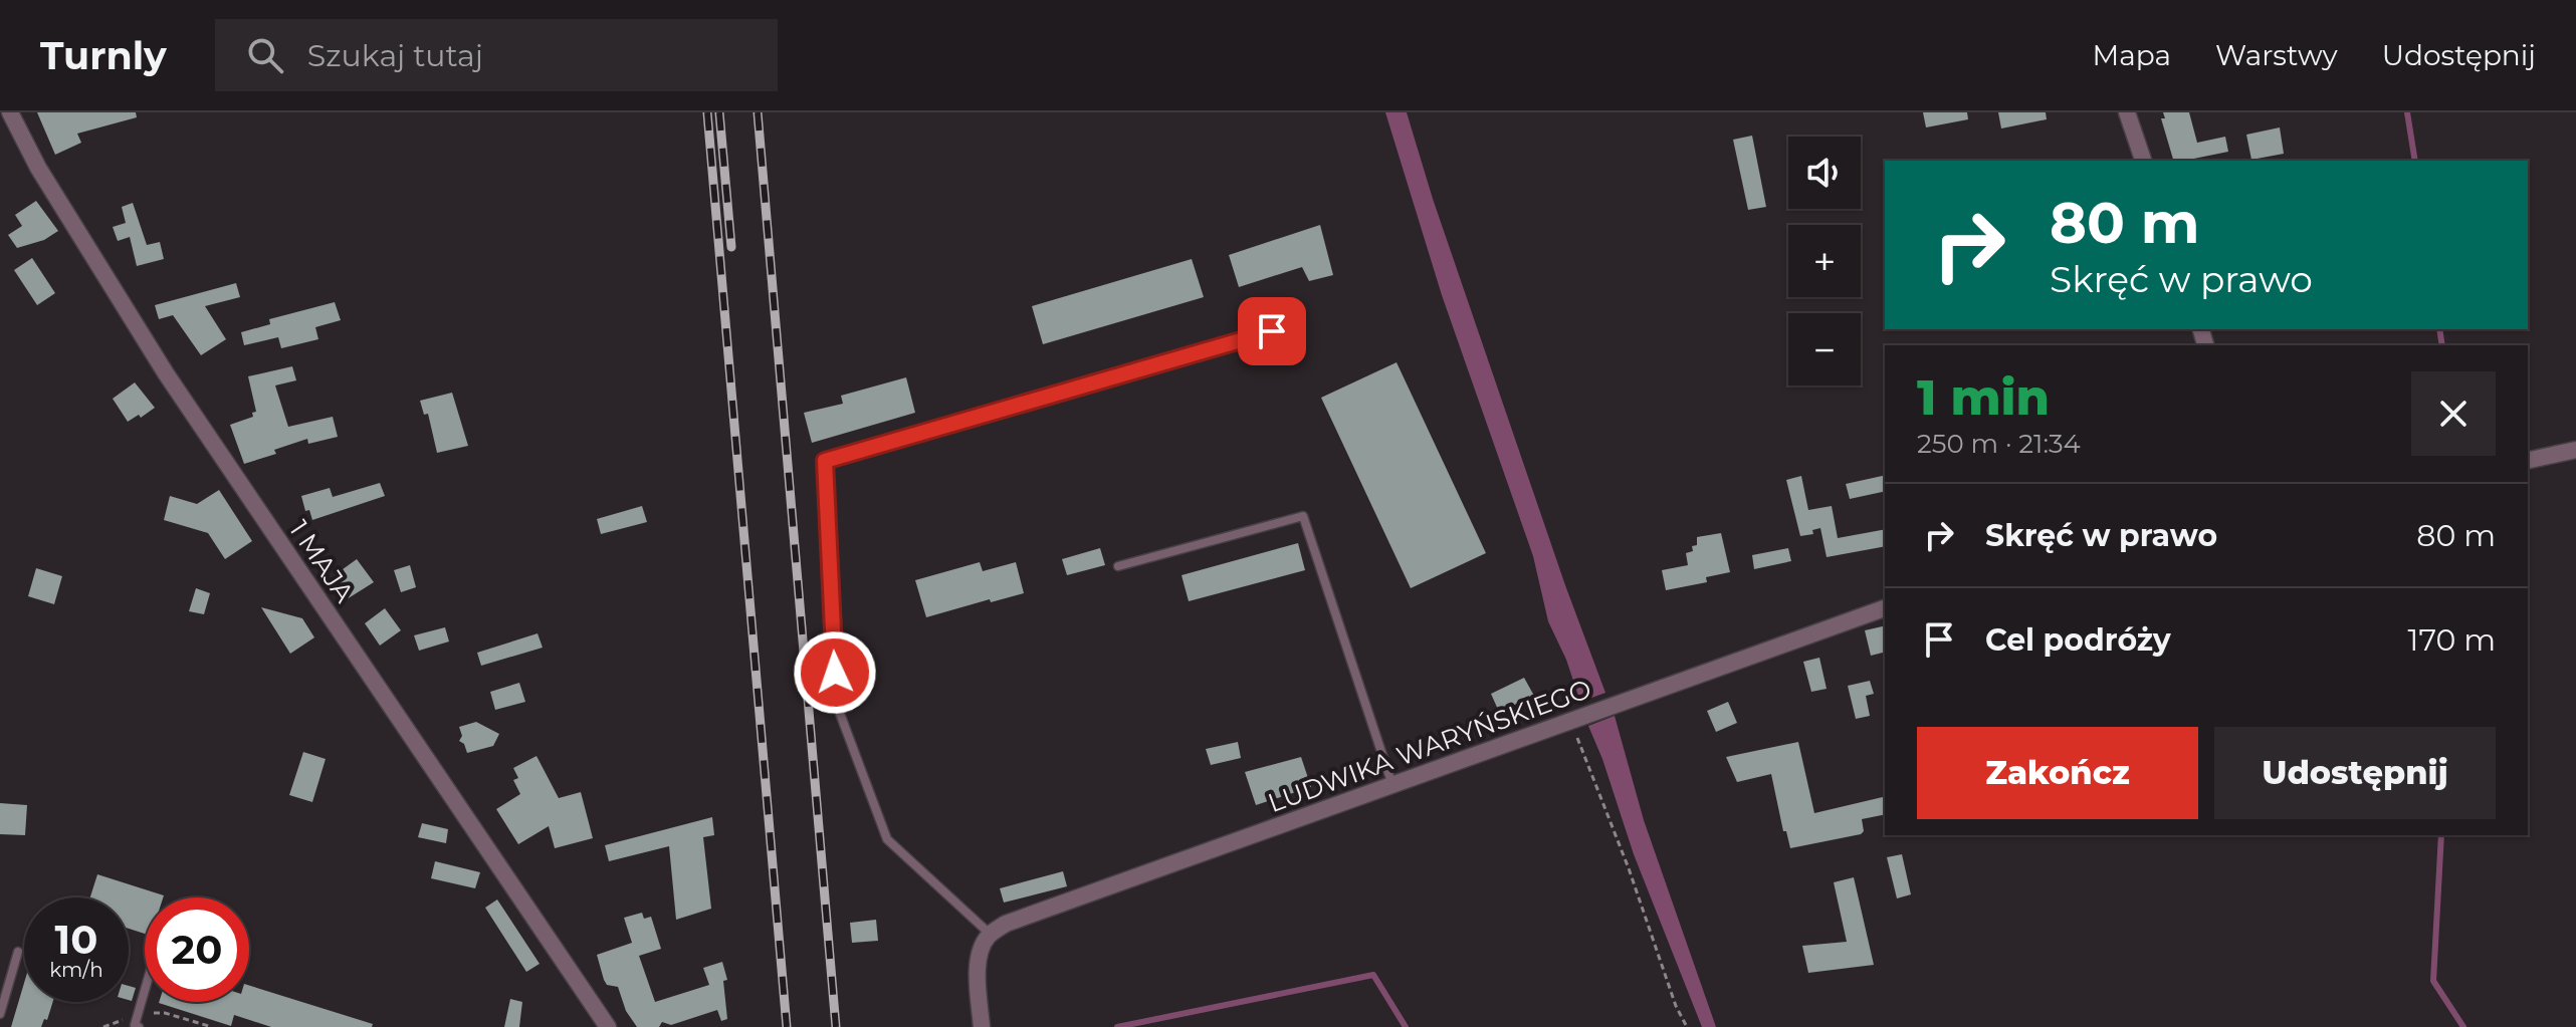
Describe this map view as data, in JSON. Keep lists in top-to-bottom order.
{
  "streets": {
    "street": ["1 MAJA", "LUDWIKA WARYŃSKIEGO"]
  },
  "page": {
    "header": "Turnly",
    "search": "Szukaj tutaj",
    "nav": ["Mapa", "Warstwy", "Udostępnij"],
    "map_buttons": ["+", "−"],
    "turn": ["80 m", "Skręć w prawo"],
    "heading": ["1 min", "250 m · 21:34"],
    "list": [
      {
        "name": "Skręć w prawo",
        "value": "80 m"
      },
      {
        "name": "Cel podróży",
        "value": "170 m"
      }
    ],
    "buttons": ["Zakończ", "Udostępnij"],
    "speed": "10 km/h",
    "limit": "20"
  }
}
